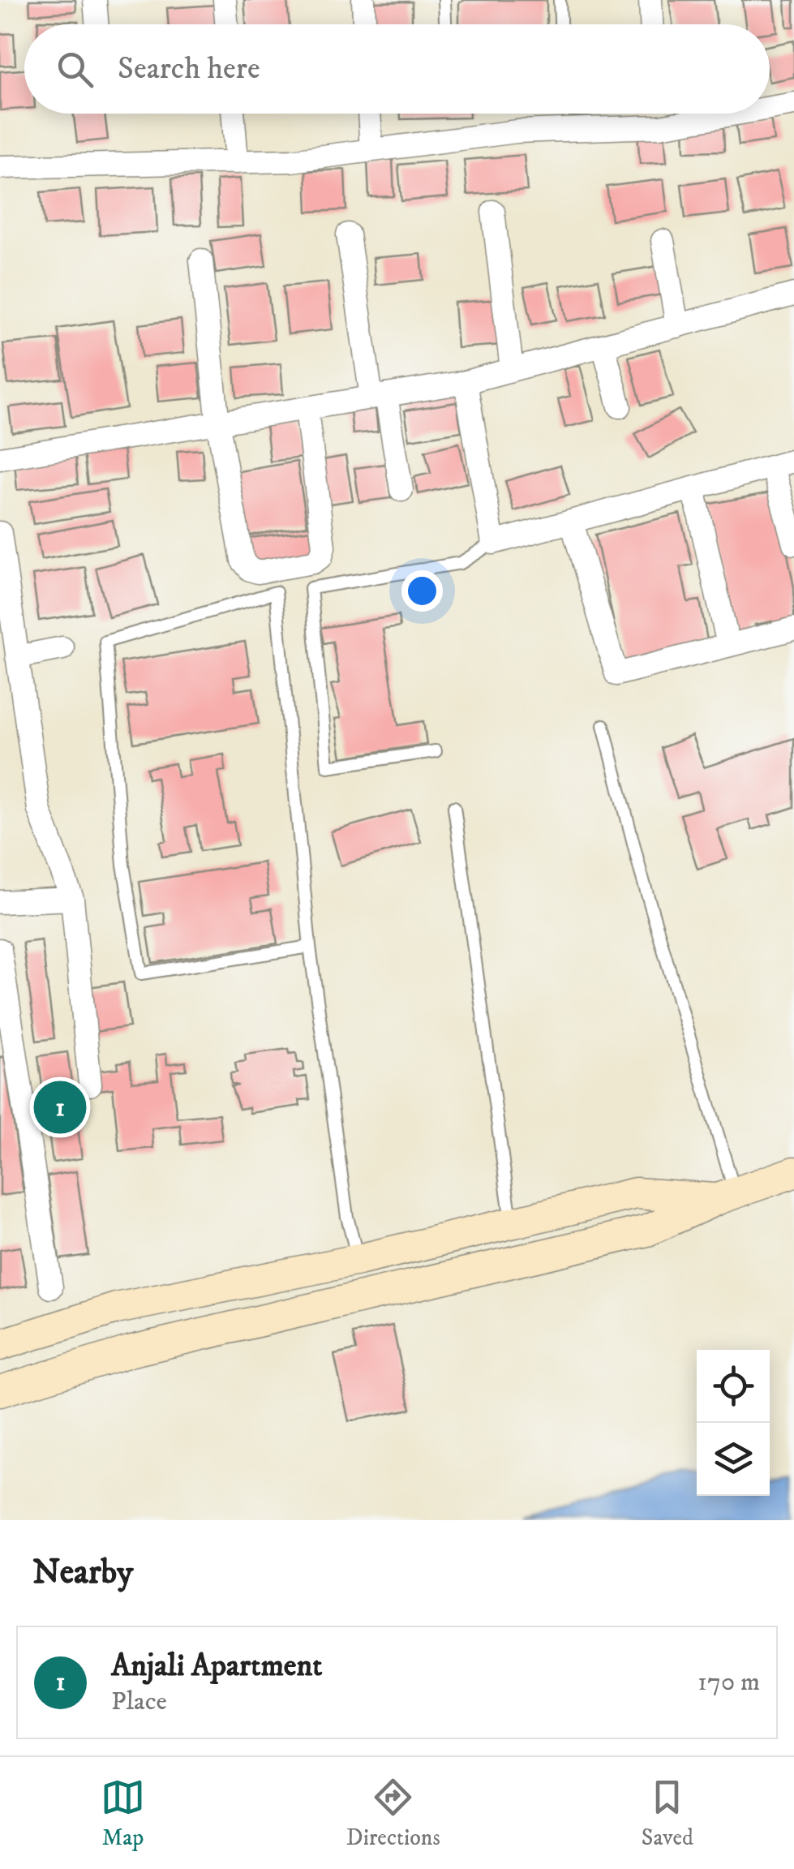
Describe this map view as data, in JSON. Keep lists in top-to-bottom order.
{
  "page": {
    "search": "Search here",
    "pins": "1",
    "heading": "Nearby",
    "list": [
      {
        "mark": "1",
        "name": "Anjali Apartment",
        "note": "Place",
        "value": "170 m"
      }
    ],
    "nav": ["Map", "Directions", "Saved"]
  }
}
